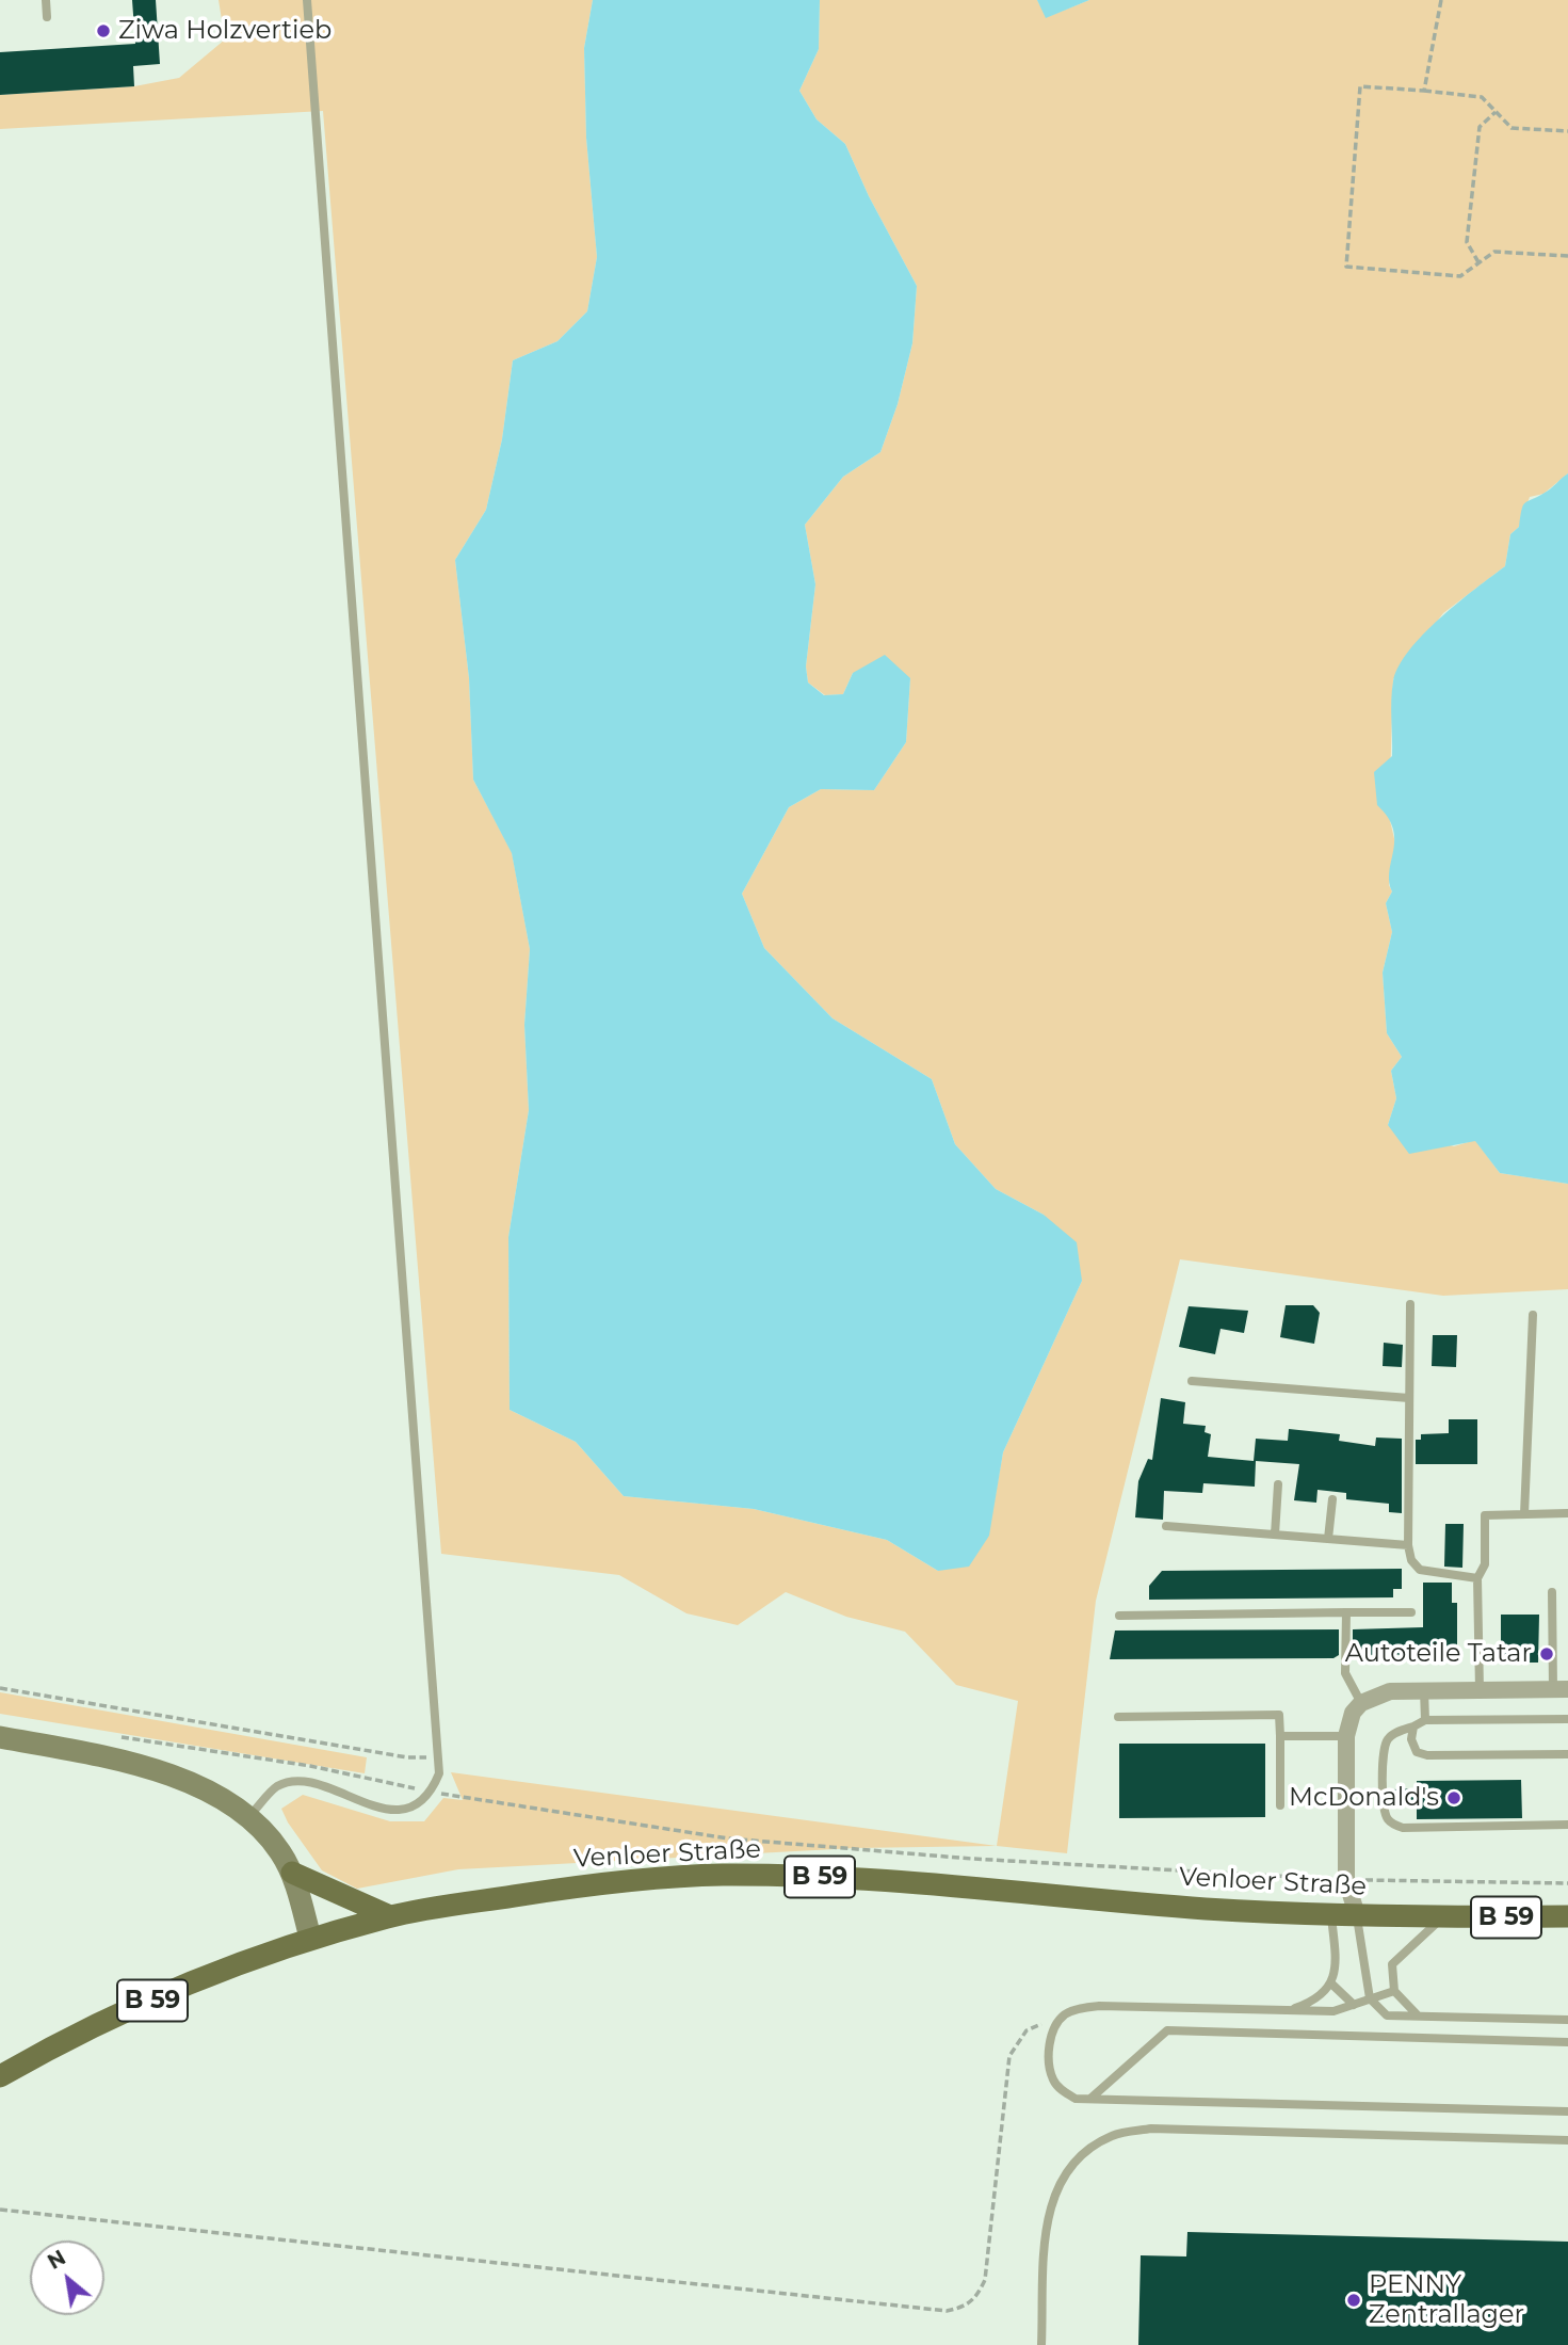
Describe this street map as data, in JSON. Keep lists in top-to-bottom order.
{
  "streets": {
    "main road": ["Venloer Straße", "B 59"]
  },
  "crossings": [
    ["Venloer Straße", "B 59"]
  ],
  "places": [
    "Ziwa Holzvertieb",
    "Autoteile Tatar",
    "McDonald's",
    "PENNY Zentrallager"
  ],
  "north": "top left"
}
